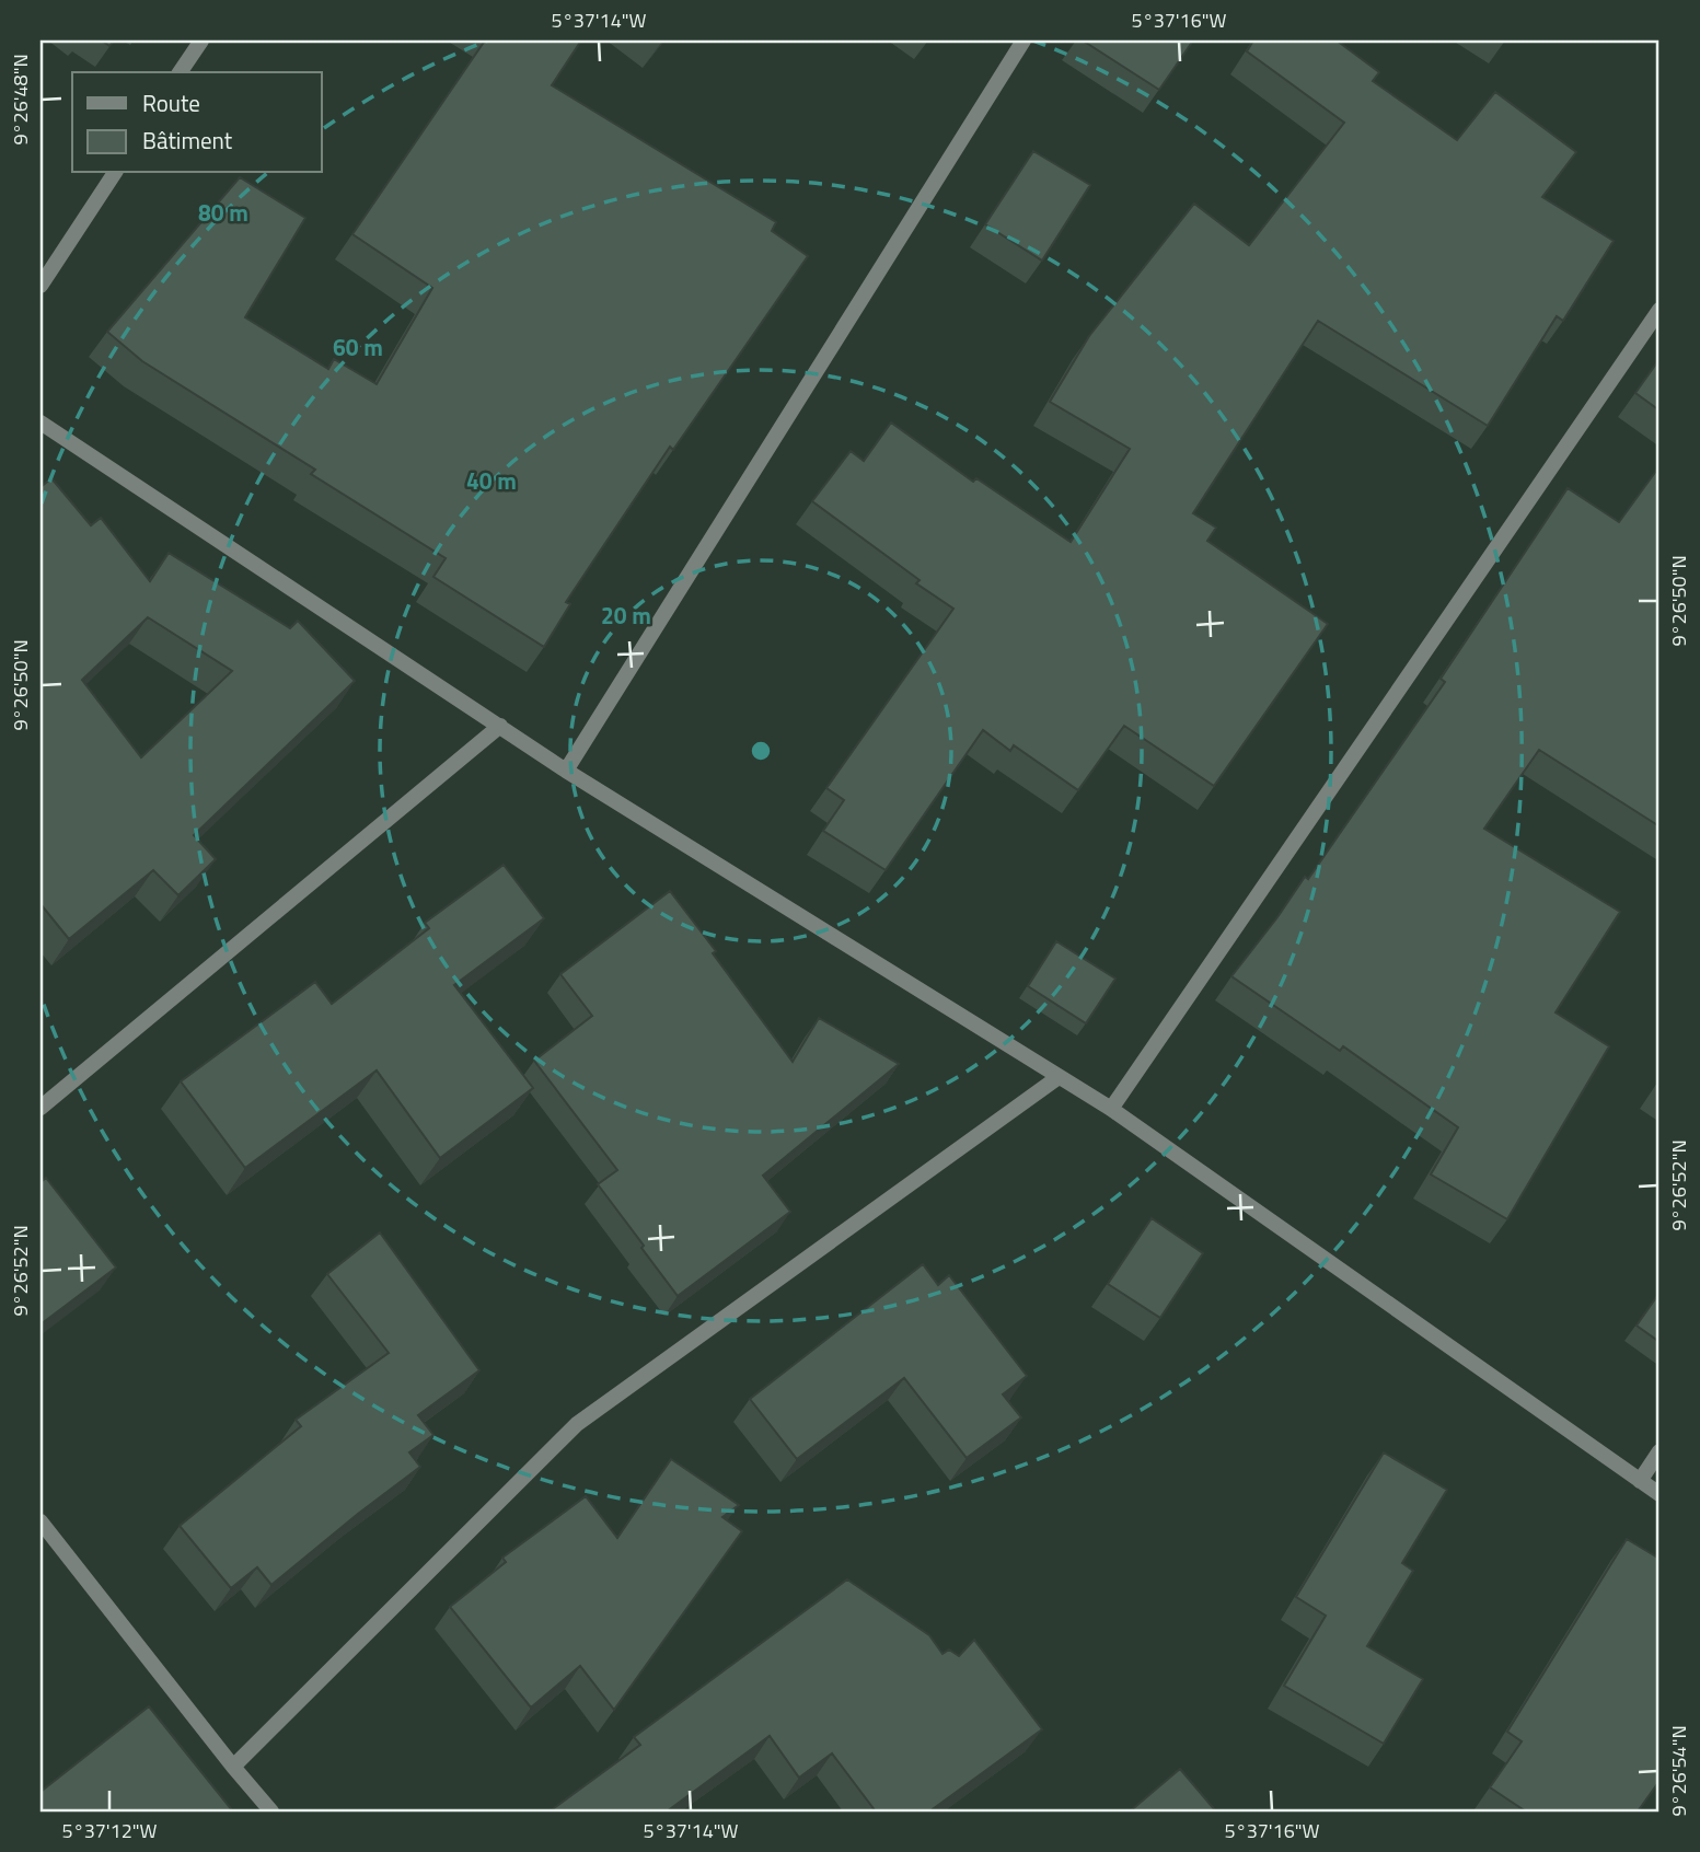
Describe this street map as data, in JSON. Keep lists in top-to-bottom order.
{
  "legend": ["Route", "Bâtiment"],
  "coordinates": [
    "5°37'14\"W",
    "5°37'16\"W",
    "9°26'48\"N",
    "9°26'50\"N",
    "9°26'52\"N",
    "9°26'54\"N",
    "5°37'12\"W"
  ],
  "rings": [
    "80 m",
    "60 m",
    "40 m",
    "20 m"
  ]
}
